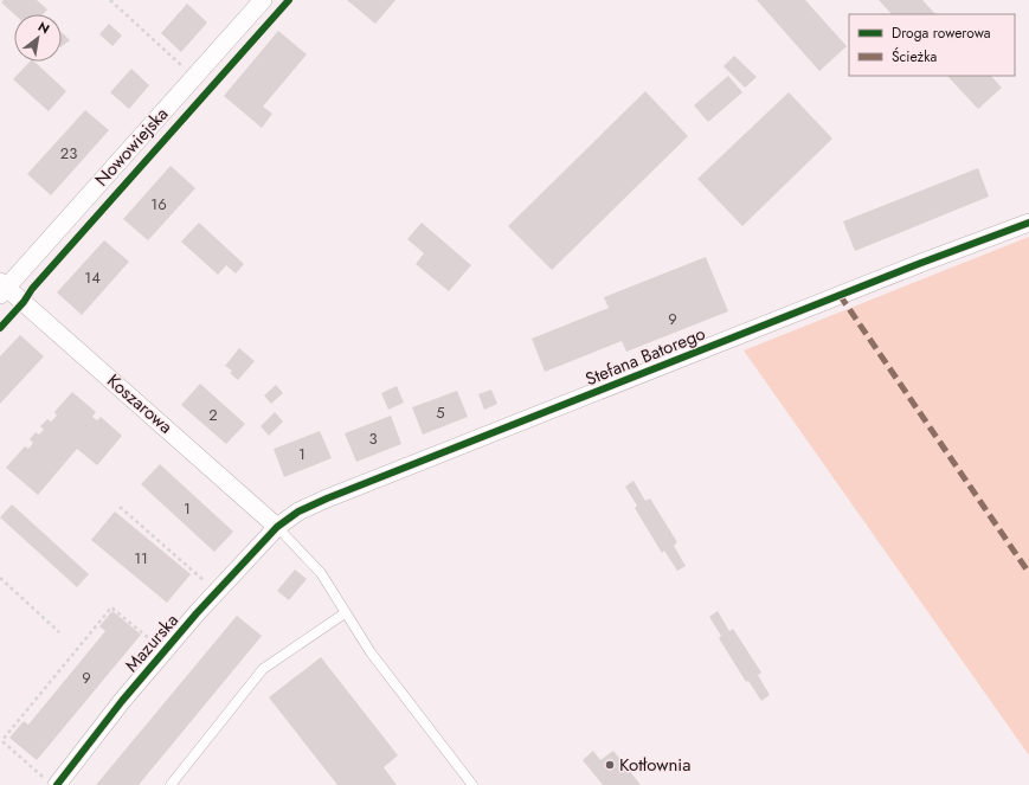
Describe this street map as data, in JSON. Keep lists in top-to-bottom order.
{
  "streets": {
    "street": [
      "Nowowiejska",
      "Stefana Batorego",
      "Koszarowa",
      "Mazurska"
    ]
  },
  "crossings": [
    ["Nowowiejska", "Koszarowa"],
    ["Stefana Batorego", "Koszarowa"],
    ["Stefana Batorego", "Mazurska"],
    ["Koszarowa", "Mazurska"]
  ],
  "places": ["Kotłownia"],
  "house_numbers": [
    "23",
    "16",
    "14",
    "9",
    "5",
    "2",
    "3",
    "1",
    "1",
    "11",
    "9"
  ],
  "legend": ["Droga rowerowa", "Ścieżka"],
  "north": "top right"
}
